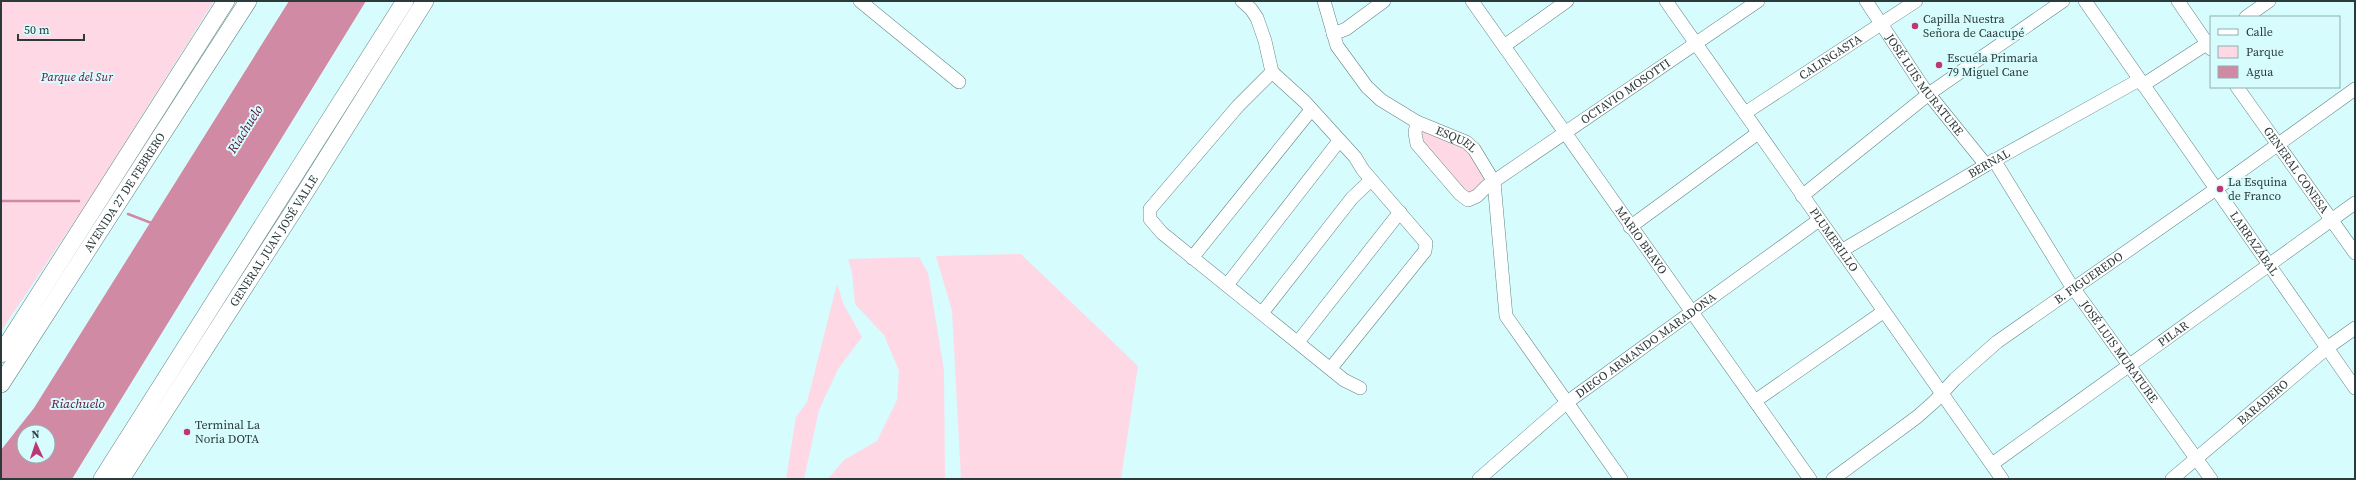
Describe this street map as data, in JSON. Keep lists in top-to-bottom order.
{
  "streets": {
    "main road": ["AVENIDA 27 DE FEBRERO", "GENERAL JUAN JOSÉ VALLE"],
    "street": [
      "CALINGASTA",
      "JOSÉ LUIS MURATURE",
      "OCTAVIO MOSOTTI",
      "ESQUEL",
      "BERNAL",
      "GENERAL CONESA",
      "PLUMERILLO",
      "MARIO BRAVO",
      "LARRAZÁBAL",
      "B. FIGUEREDO",
      "PILAR",
      "DIEGO ARMANDO MARADONA",
      "BARADERO"
    ]
  },
  "crossings": [
    ["CALINGASTA", "JOSÉ LUIS MURATURE"],
    ["CALINGASTA", "PLUMERILLO"],
    ["JOSÉ LUIS MURATURE", "BERNAL"],
    ["JOSÉ LUIS MURATURE", "B. FIGUEREDO"],
    ["JOSÉ LUIS MURATURE", "PILAR"],
    ["JOSÉ LUIS MURATURE", "BARADERO"],
    ["OCTAVIO MOSOTTI", "ESQUEL"],
    ["OCTAVIO MOSOTTI", "PLUMERILLO"],
    ["OCTAVIO MOSOTTI", "MARIO BRAVO"],
    ["ESQUEL", "DIEGO ARMANDO MARADONA"],
    ["BERNAL", "PLUMERILLO"],
    ["BERNAL", "LARRAZÁBAL"],
    ["GENERAL CONESA", "B. FIGUEREDO"],
    ["GENERAL CONESA", "PILAR"],
    ["PLUMERILLO", "B. FIGUEREDO"],
    ["PLUMERILLO", "PILAR"],
    ["PLUMERILLO", "DIEGO ARMANDO MARADONA"],
    ["MARIO BRAVO", "DIEGO ARMANDO MARADONA"],
    ["LARRAZÁBAL", "B. FIGUEREDO"],
    ["LARRAZÁBAL", "PILAR"],
    ["LARRAZÁBAL", "BARADERO"]
  ],
  "water": ["Riachuelo"],
  "parks": ["Parque del Sur"],
  "places": [
    "Capilla Nuestra Señora de Caacupé",
    "Escuela Primaria 79 Miguel Cane",
    "La Esquina de Franco",
    "Terminal La Noria DOTA"
  ],
  "legend": ["Calle", "Parque", "Agua"],
  "scale_bar": "50 m",
  "north": "top"
}
